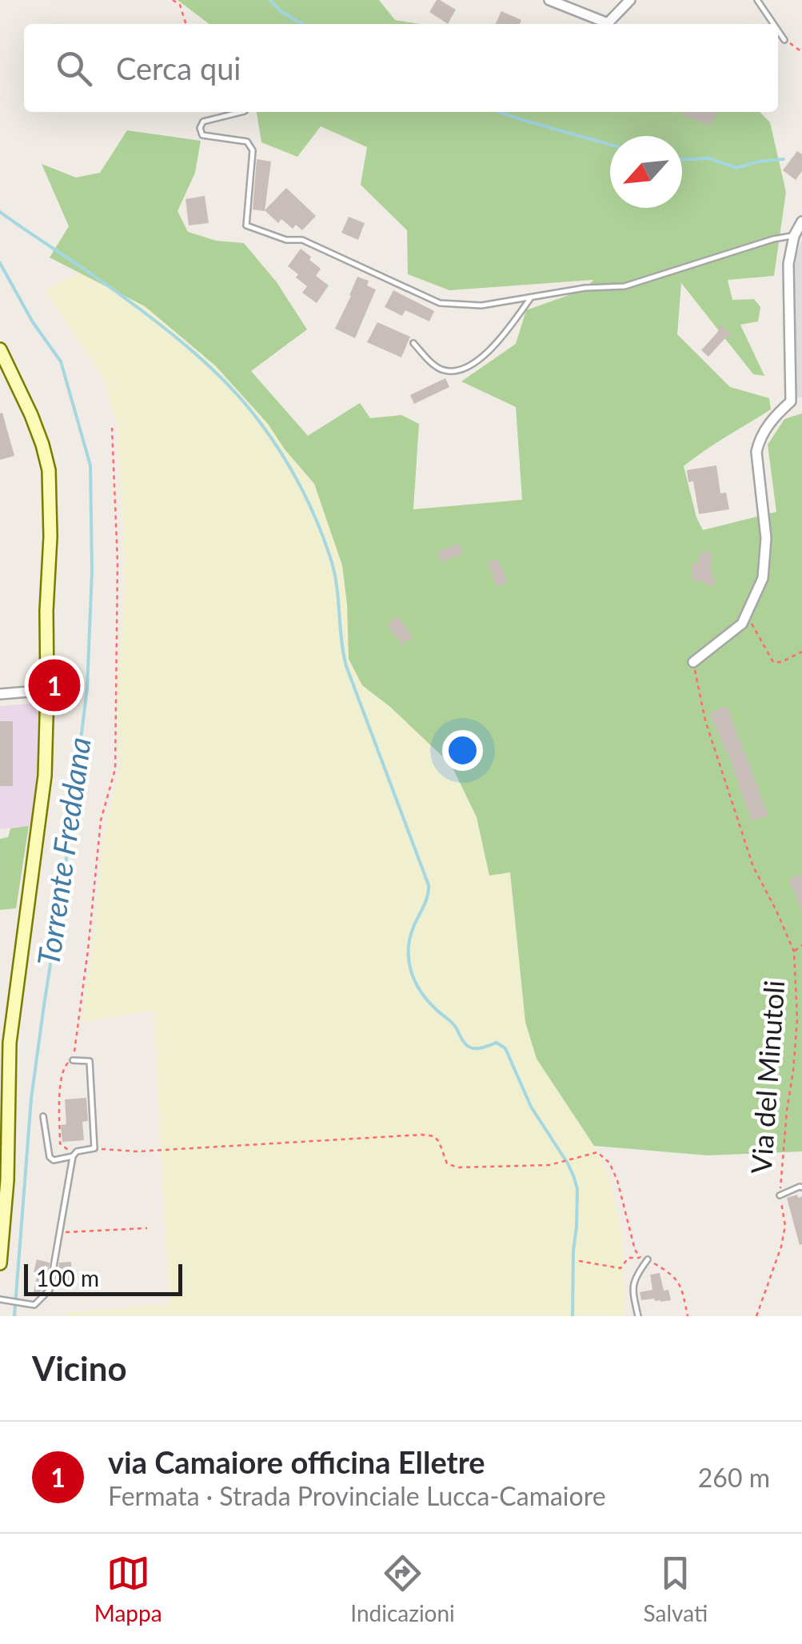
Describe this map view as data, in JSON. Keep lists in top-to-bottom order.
{
  "streets": {
    "path": ["Via del Minutoli"]
  },
  "water": ["Torrente Freddana"],
  "scale_bar": "100 m",
  "north": "bottom left",
  "page": {
    "search": "Cerca qui",
    "pins": "1",
    "scale": "100 m",
    "heading": "Vicino",
    "list": [
      {
        "mark": "1",
        "name": "via Camaiore officina Elletre",
        "note": "Fermata · Strada Provinciale Lucca-Camaiore",
        "value": "260 m"
      }
    ],
    "nav": ["Mappa", "Indicazioni", "Salvati"]
  }
}
